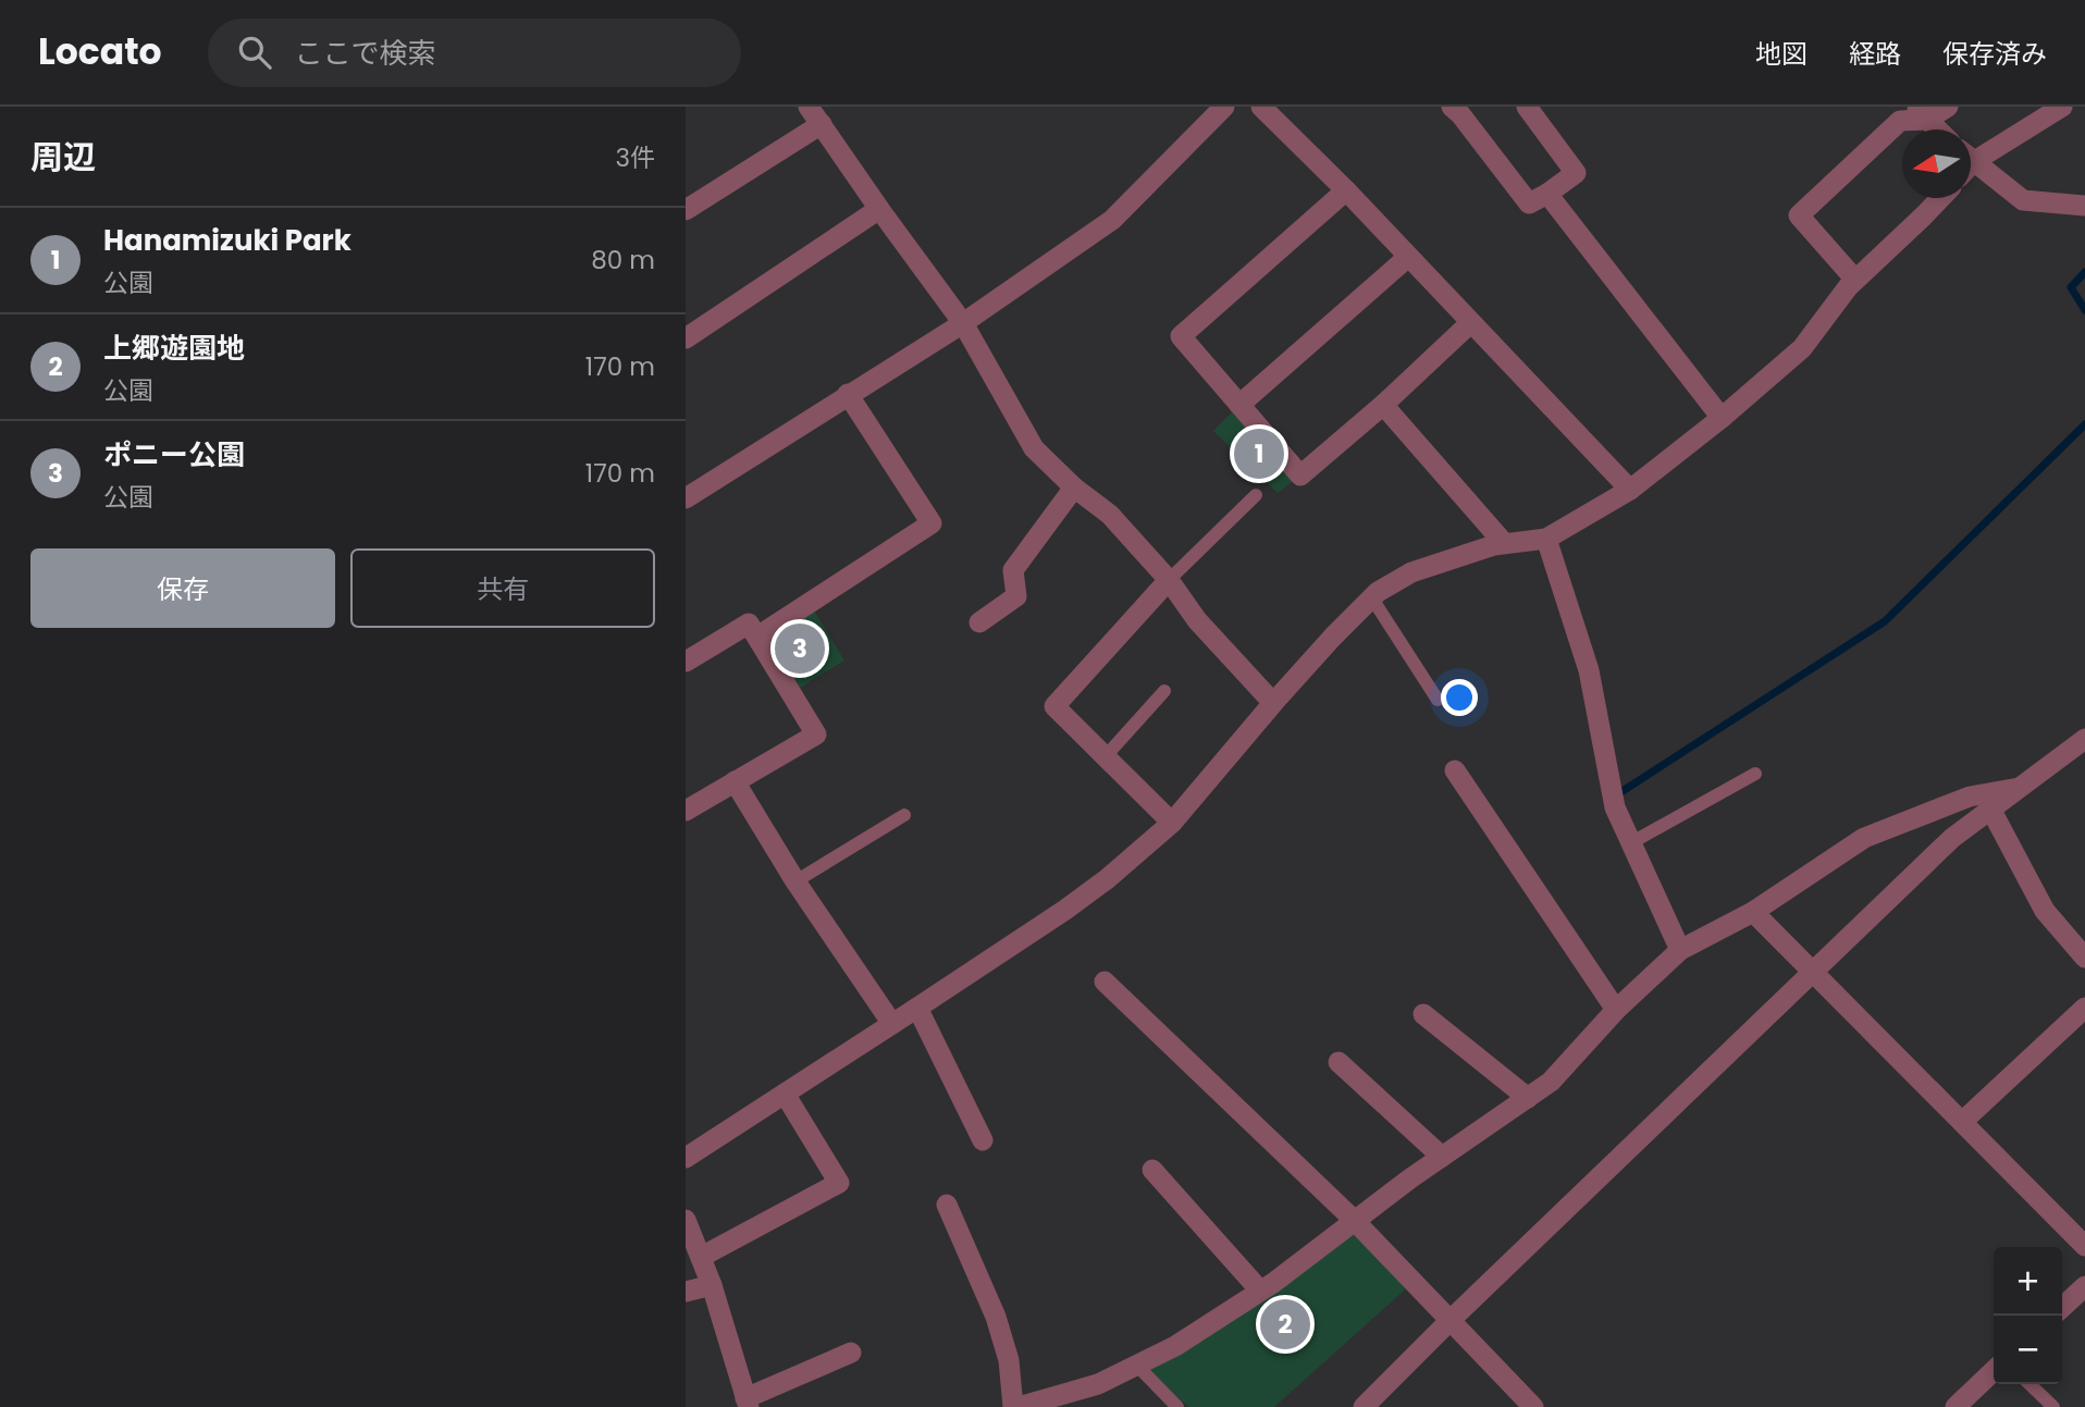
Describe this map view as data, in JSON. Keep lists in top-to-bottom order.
{
  "north": "left",
  "page": {
    "header": "Locato",
    "search": "ここで検索",
    "nav": ["地図", "経路", "保存済み"],
    "heading": ["周辺", "3件"],
    "list": [
      {
        "mark": "1",
        "name": "Hanamizuki Park",
        "note": "公園",
        "value": "80 m"
      },
      {
        "mark": "2",
        "name": "上郷遊園地",
        "note": "公園",
        "value": "170 m"
      },
      {
        "mark": "3",
        "name": "ポニー公園",
        "note": "公園",
        "value": "170 m"
      }
    ],
    "pins": ["1", "3", "2"],
    "buttons": ["保存", "共有"],
    "map_buttons": ["+", "−"]
  }
}
